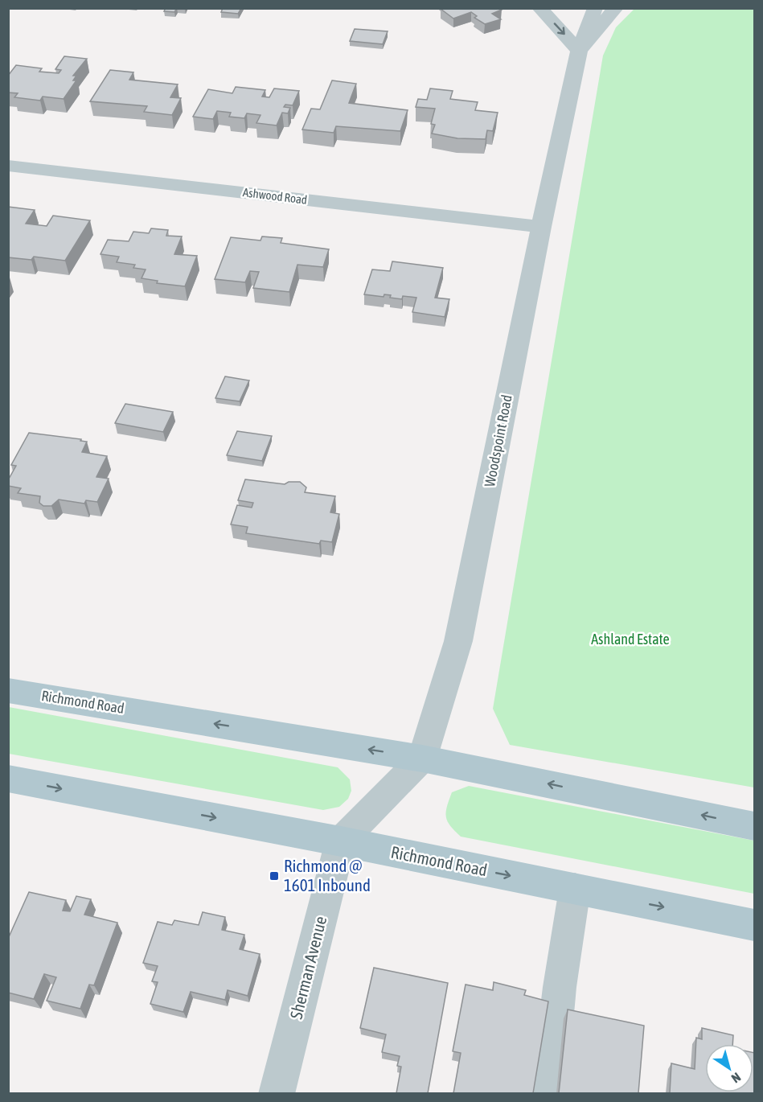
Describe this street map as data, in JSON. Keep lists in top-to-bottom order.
{
  "streets": {
    "main road": ["Richmond Road"],
    "street": ["Ashwood Road", "Woodspoint Road", "Sherman Avenue"]
  },
  "crossings": [
    ["Ashwood Road", "Woodspoint Road"],
    ["Woodspoint Road", "Richmond Road"],
    ["Woodspoint Road", "Sherman Avenue"],
    ["Richmond Road", "Sherman Avenue"]
  ],
  "parks": ["Ashland Estate"],
  "places": {
    "transit": ["Richmond @ 1601 Inbound"]
  },
  "north": "bottom right"
}
